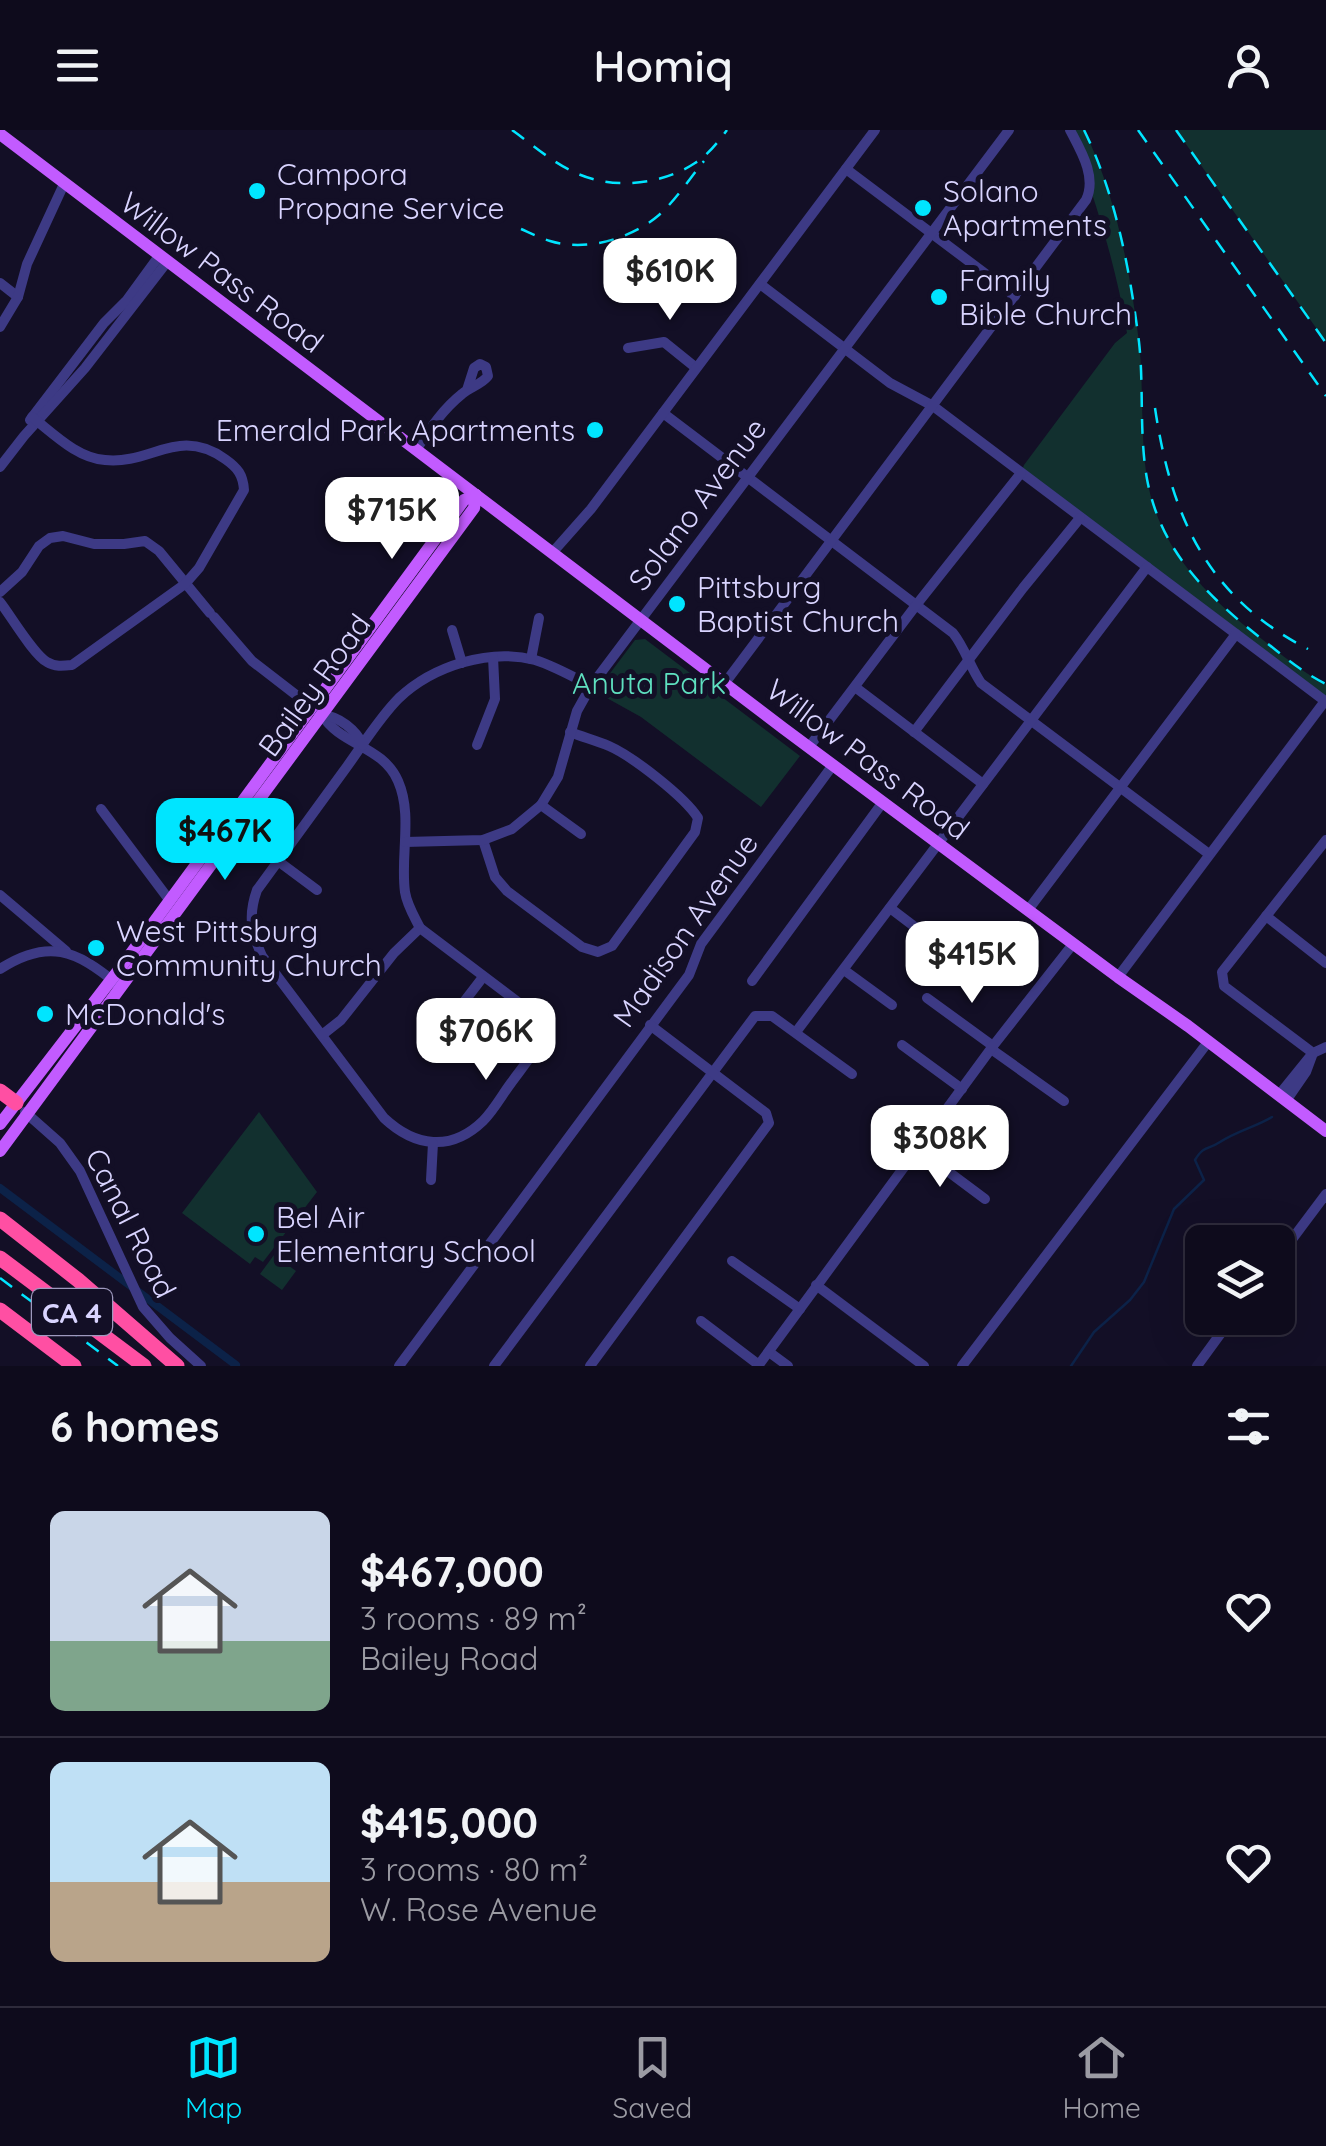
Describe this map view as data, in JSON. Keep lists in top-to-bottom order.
{
  "streets": {
    "highway": ["CA 4"],
    "main road": ["Willow Pass Road", "Bailey Road"],
    "street": ["Solano Avenue", "Madison Avenue", "Canal Road"]
  },
  "crossings": [
    ["Willow Pass Road", "Solano Avenue"],
    ["Willow Pass Road", "Bailey Road"],
    ["Willow Pass Road", "Madison Avenue"],
    ["Bailey Road", "Canal Road"]
  ],
  "parks": ["Anuta Park"],
  "places": [
    "Campora Propane Service",
    "Solano Apartments",
    "Family Bible Church",
    "Emerald Park Apartments",
    "Pittsburg Baptist Church",
    "West Pittsburg Community Church",
    "McDonald's",
    "Bel Air Elementary School"
  ],
  "page": {
    "header": "Homiq",
    "price": [
      "$610K",
      "$715K",
      "$467K",
      "$415K",
      "$706K",
      "$308K"
    ],
    "heading": "6 homes",
    "list": [
      {
        "name": "$467,000",
        "note": "3 rooms · 89 m² · Bailey Road"
      },
      {
        "name": "$415,000",
        "note": "3 rooms · 80 m² · W. Rose Avenue"
      }
    ],
    "tabs": ["Map", "Saved", "Home"]
  }
}
